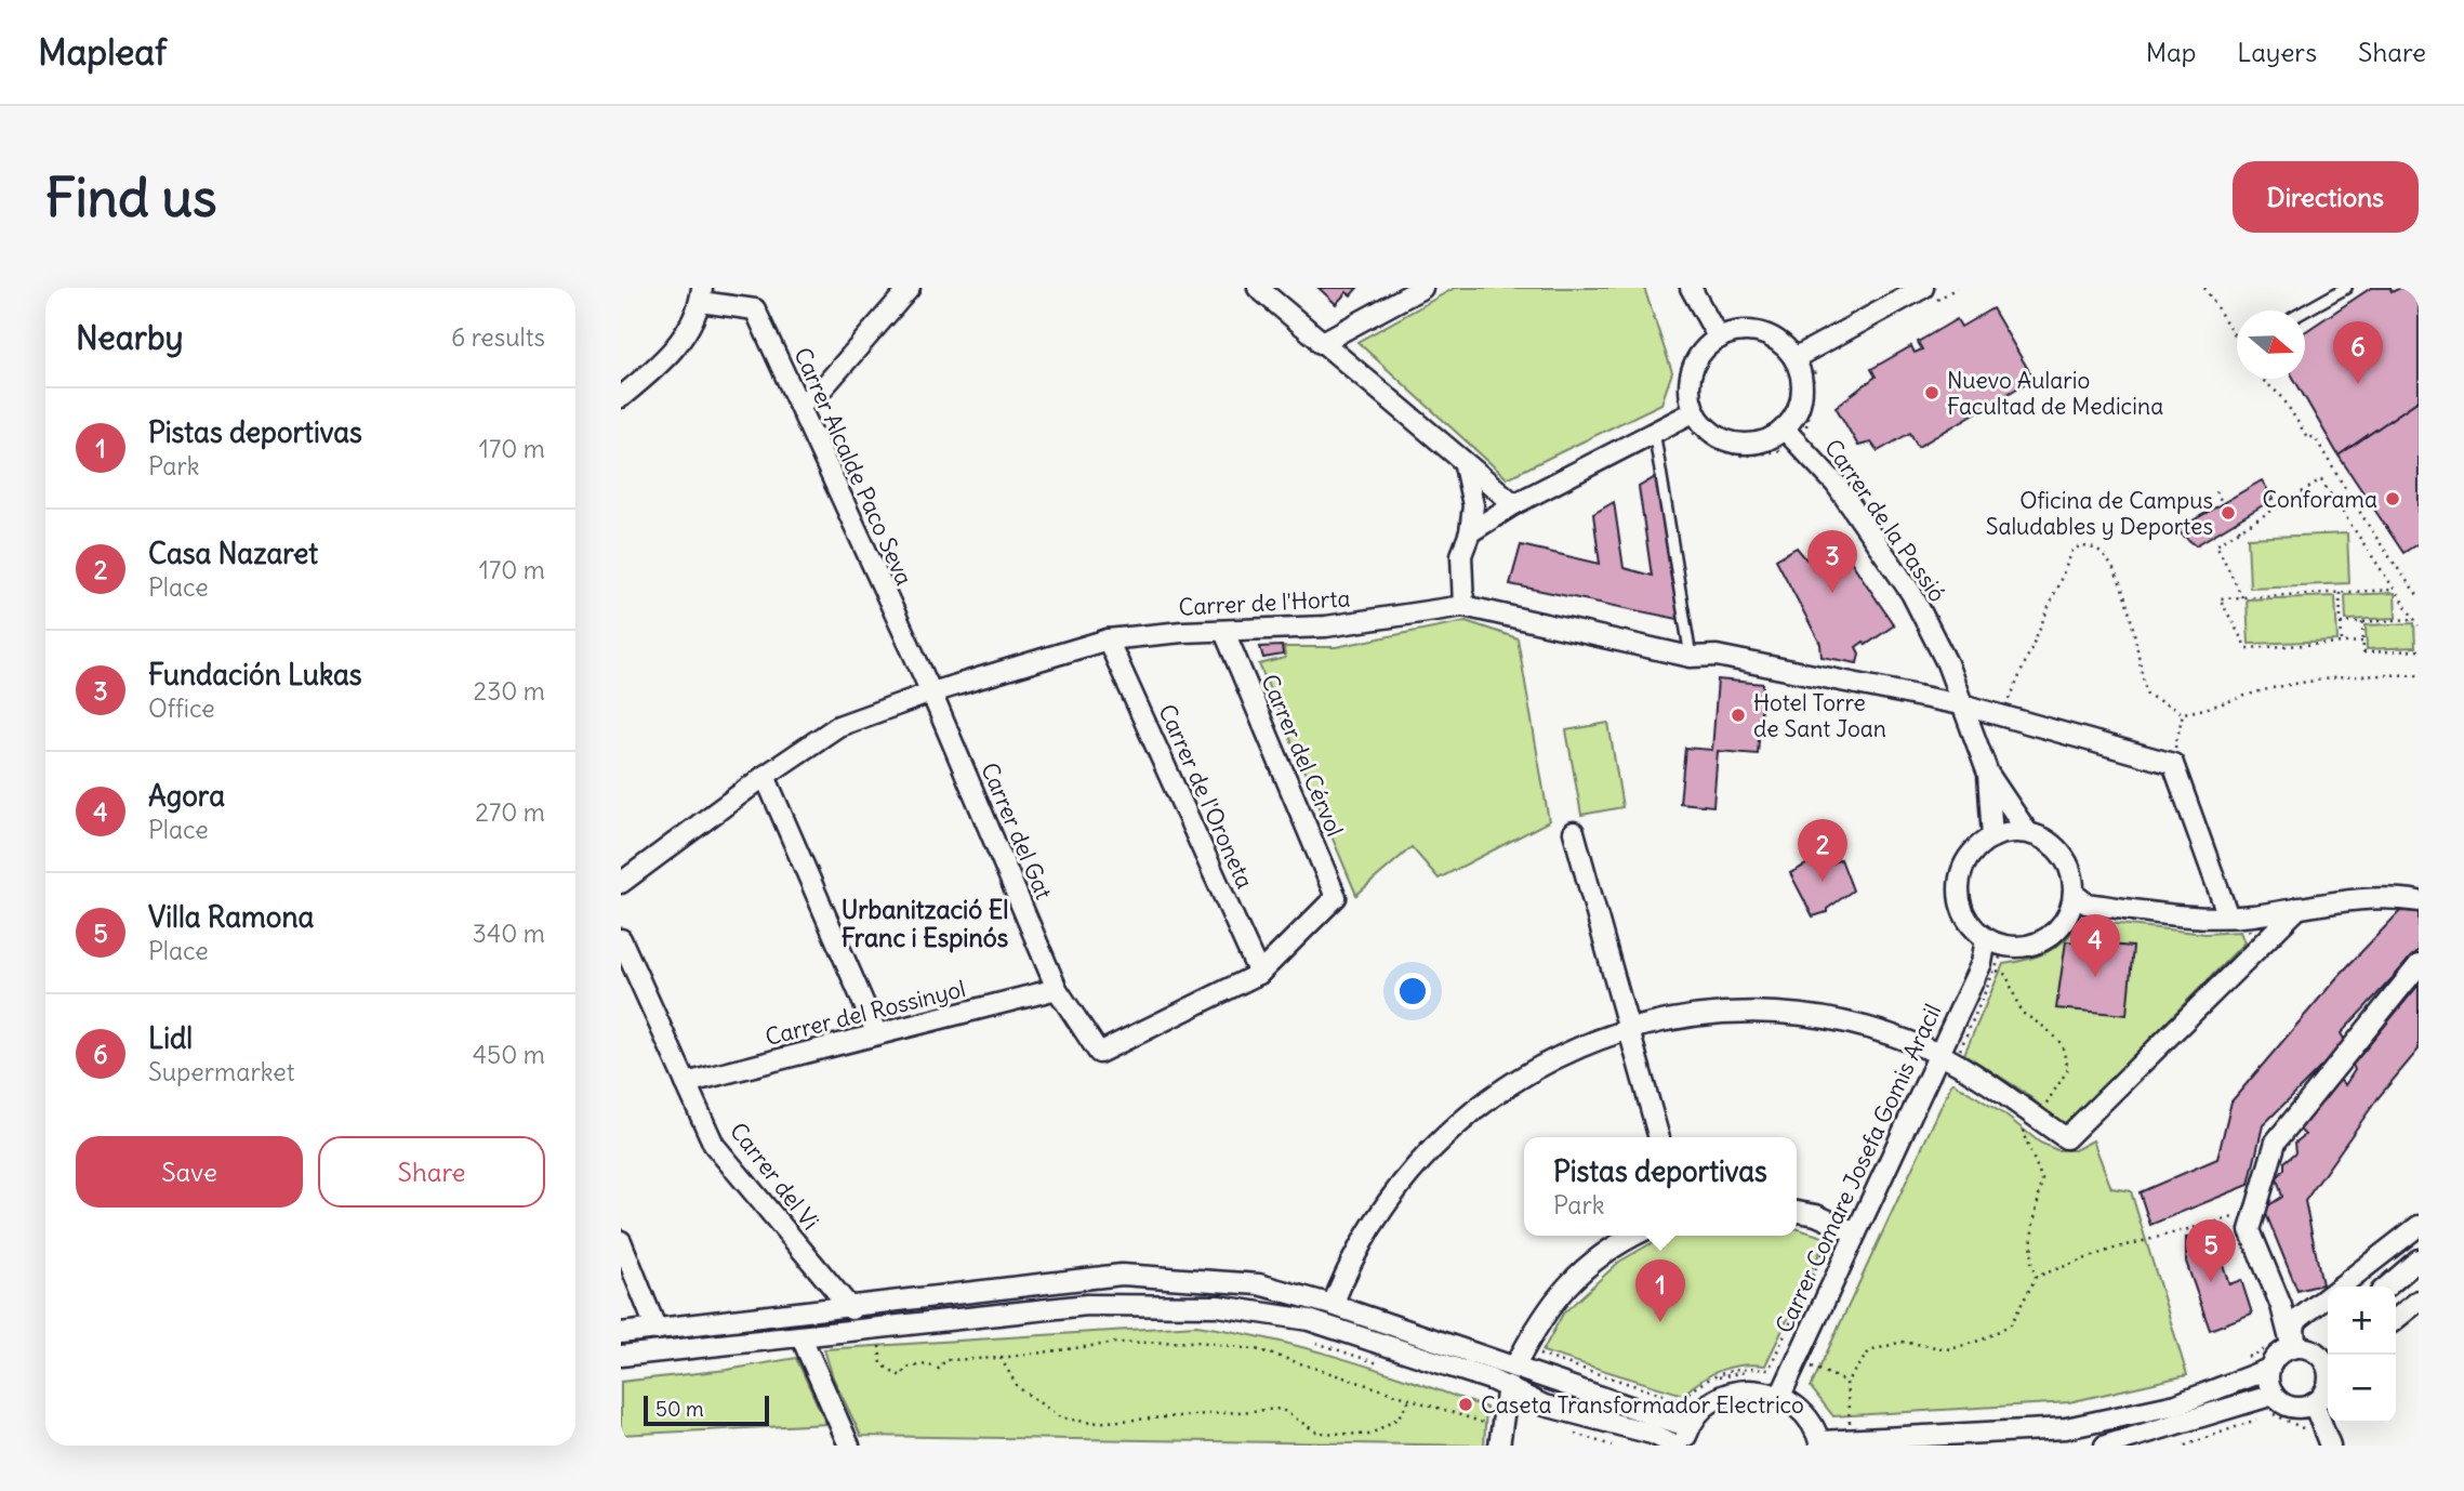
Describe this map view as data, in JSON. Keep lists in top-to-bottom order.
{
  "streets": {
    "street": [
      "Carrer Alcalde Paco Seva",
      "Carrer de la Passió",
      "Carrer de l'Horta",
      "Carrer del Cérvol",
      "Carrer de l'Oroneta",
      "Carrer del Gat",
      "Carrer del Rossinyol",
      "Carrer Comare Josefa Gomis Aracil",
      "Carrer del Vi"
    ]
  },
  "crossings": [
    ["Carrer Alcalde Paco Seva", "Carrer de l'Horta"],
    ["Carrer Alcalde Paco Seva", "Carrer del Gat"],
    ["Carrer de la Passió", "Carrer de l'Horta"],
    ["Carrer de la Passió", "Carrer Comare Josefa Gomis Aracil"],
    ["Carrer de l'Horta", "Carrer del Cérvol"],
    ["Carrer de l'Horta", "Carrer de l'Oroneta"],
    ["Carrer de l'Horta", "Carrer del Gat"],
    ["Carrer del Cérvol", "Carrer de l'Oroneta"],
    ["Carrer del Cérvol", "Carrer del Gat"],
    ["Carrer de l'Oroneta", "Carrer del Gat"],
    ["Carrer del Gat", "Carrer del Rossinyol"],
    ["Carrer del Rossinyol", "Carrer del Vi"]
  ],
  "districts": ["Urbanització El Franc i Espinós"],
  "places": [
    "Nuevo Aulario Facultad de Medicina",
    "Conforama",
    "Oficina de Campus Saludables y Deportes",
    "Hotel Torre de Sant Joan",
    "Caseta Transformador Electrico"
  ],
  "scale_bar": "50 m",
  "north": "right",
  "page": {
    "header": "Mapleaf",
    "nav": ["Map", "Layers", "Share"],
    "buttons": [
      "Directions",
      ["Save", "Share"]
    ],
    "title": "Find us",
    "heading": ["Nearby", "6 results"],
    "pins": [
      "6",
      "3",
      "2",
      "4",
      "5",
      "1"
    ],
    "list": [
      {
        "mark": "1",
        "name": "Pistas deportivas",
        "note": "Park",
        "value": "170 m"
      },
      {
        "mark": "2",
        "name": "Casa Nazaret",
        "note": "Place",
        "value": "170 m"
      },
      {
        "mark": "3",
        "name": "Fundación Lukas",
        "note": "Office",
        "value": "230 m"
      },
      {
        "mark": "4",
        "name": "Agora",
        "note": "Place",
        "value": "270 m"
      },
      {
        "mark": "5",
        "name": "Villa Ramona",
        "note": "Place",
        "value": "340 m"
      },
      {
        "mark": "6",
        "name": "Lidl",
        "note": "Supermarket",
        "value": "450 m"
      }
    ],
    "popup": ["Pistas deportivas", "Park"],
    "map_buttons": ["+", "−"],
    "scale": "50 m"
  }
}
